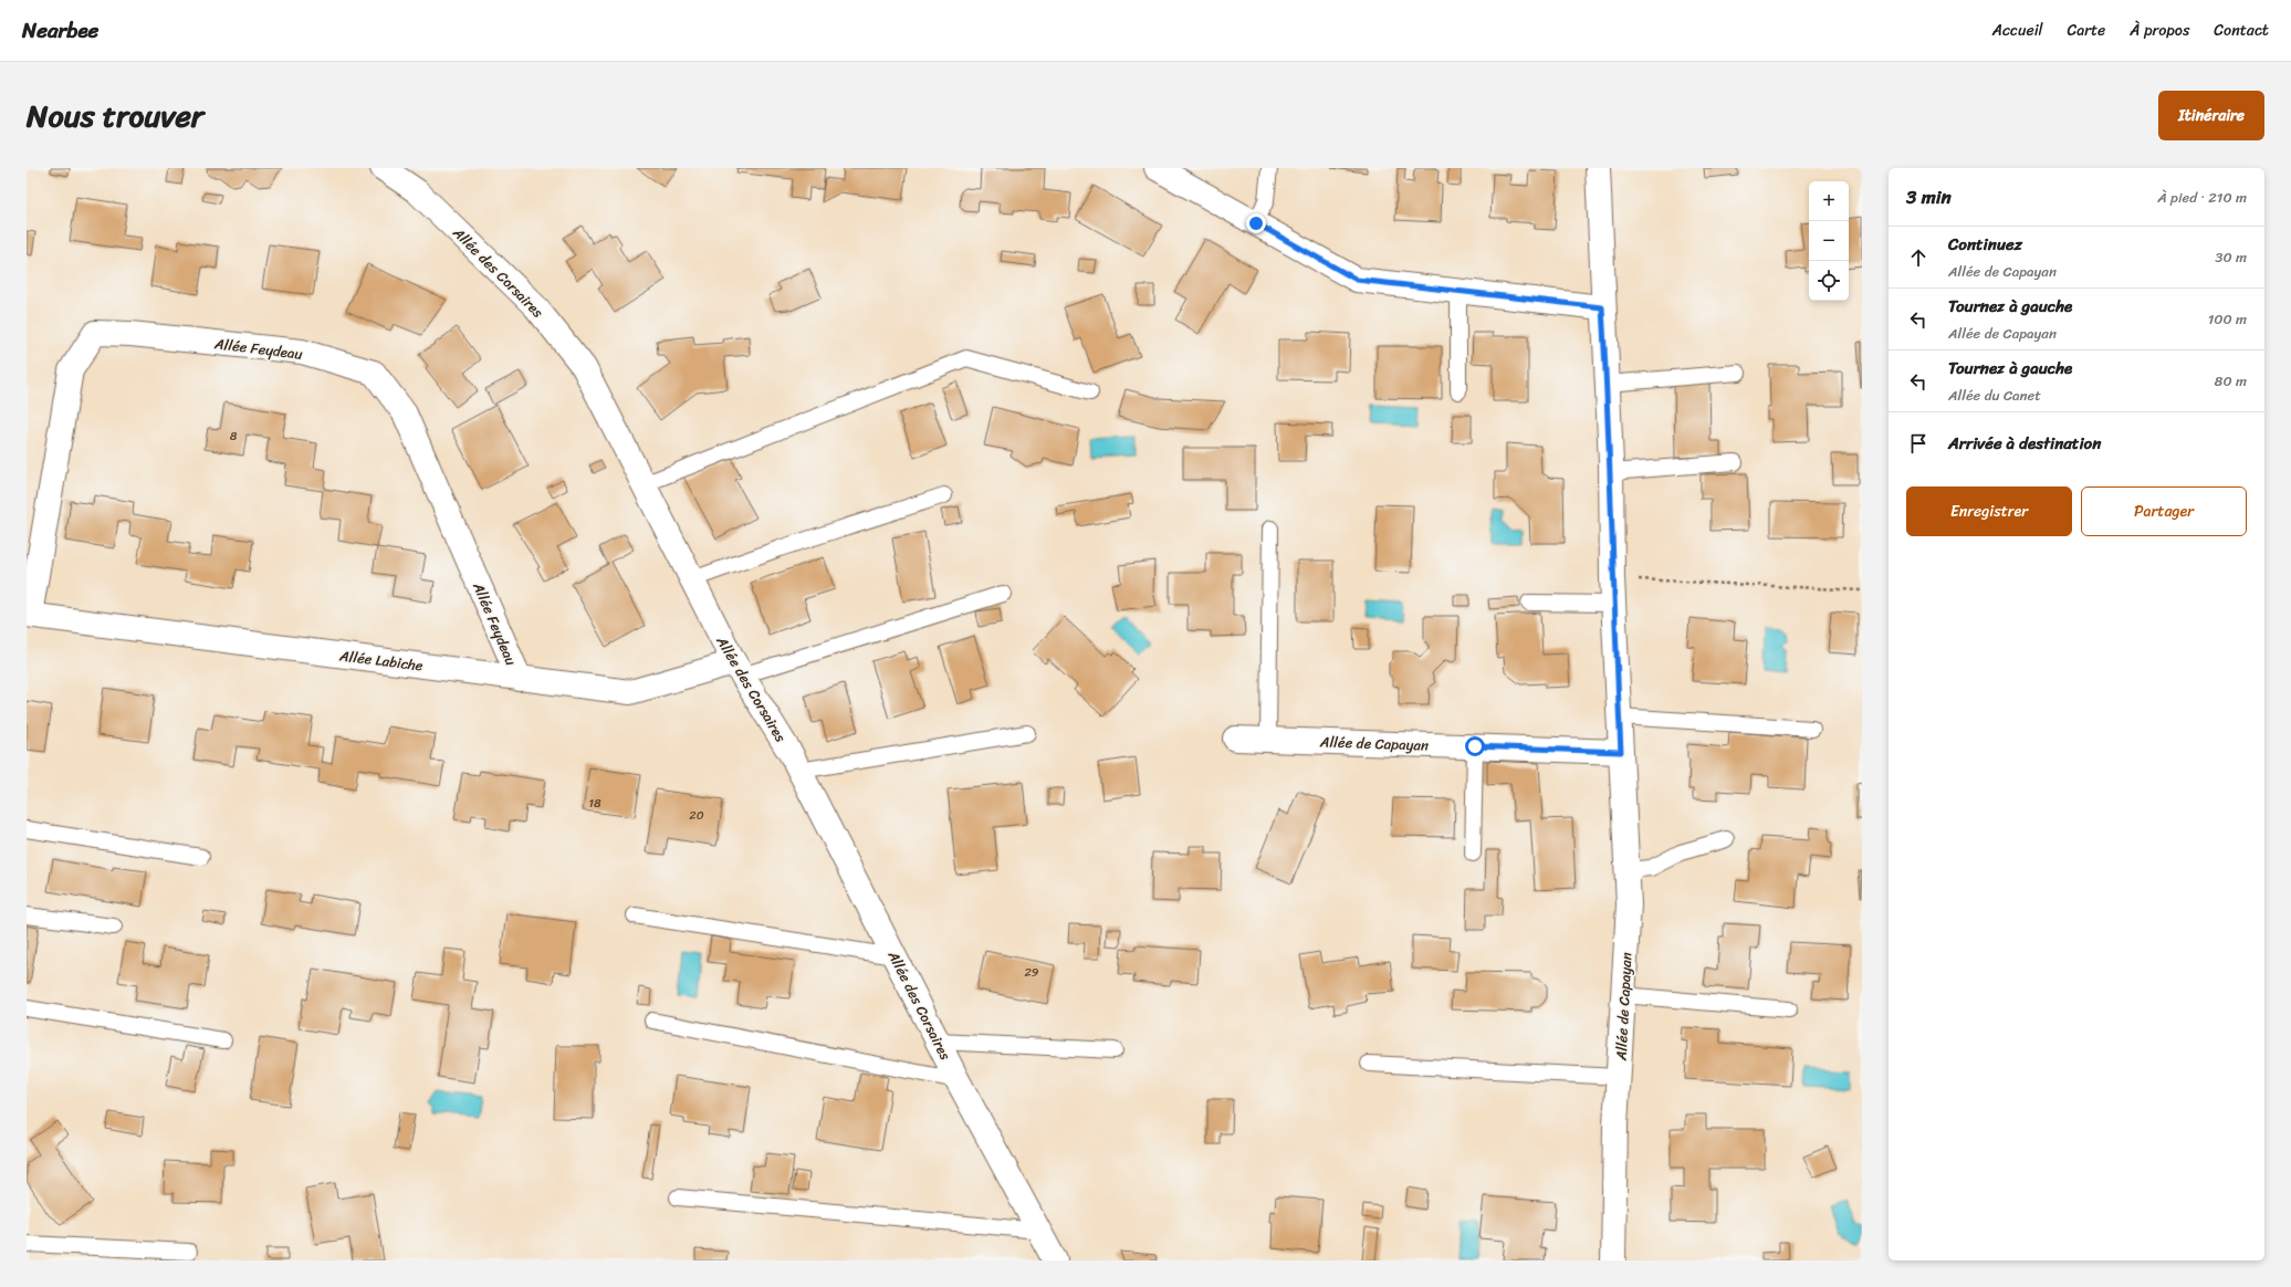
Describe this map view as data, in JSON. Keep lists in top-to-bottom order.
{
  "streets": {
    "street": [
      "Allée des Corsaires",
      "Allée Feydeau",
      "Allée Labiche",
      "Allée de Capayan"
    ]
  },
  "crossings": [
    ["Allée des Corsaires", "Allée Labiche"],
    ["Allée Feydeau", "Allée Labiche"]
  ],
  "house_numbers": [
    "8",
    "18",
    "20",
    "29"
  ],
  "page": {
    "header": "Nearbee",
    "nav": [
      "Accueil",
      "Carte",
      "À propos",
      "Contact"
    ],
    "title": "Nous trouver",
    "buttons": [
      "Itinéraire",
      ["Enregistrer", "Partager"]
    ],
    "heading": ["3 min", "À pied · 210 m"],
    "map_buttons": ["+", "−"],
    "list": [
      ["Continuez", "Allée de Capayan", "30 m"],
      ["Tournez à gauche", "Allée de Capayan", "100 m"],
      ["Tournez à gauche", "Allée du Canet", "80 m"],
      "Arrivée à destination"
    ]
  }
}
